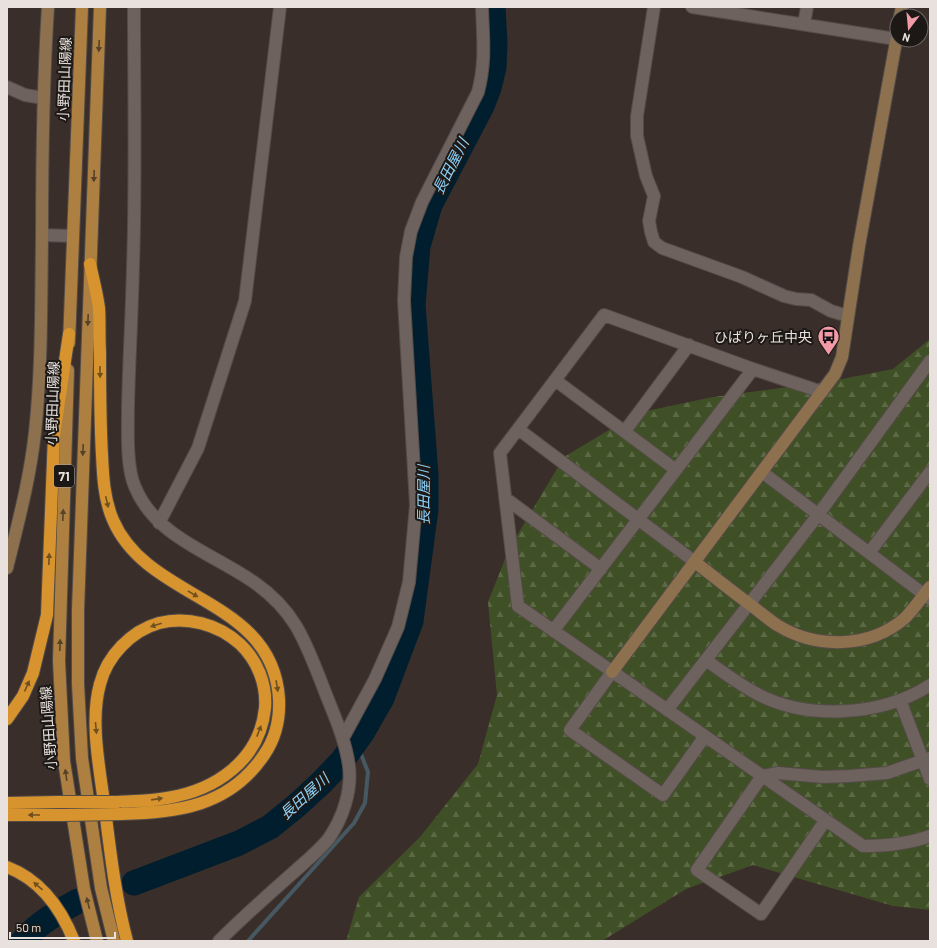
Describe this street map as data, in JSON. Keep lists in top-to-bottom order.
{
  "streets": {
    "main road": ["小野田山陽線", "71"]
  },
  "water": ["長田屋川"],
  "places": {
    "bus stop": ["ひばりヶ丘中央"]
  },
  "scale_bar": "50 m",
  "north": "bottom"
}
